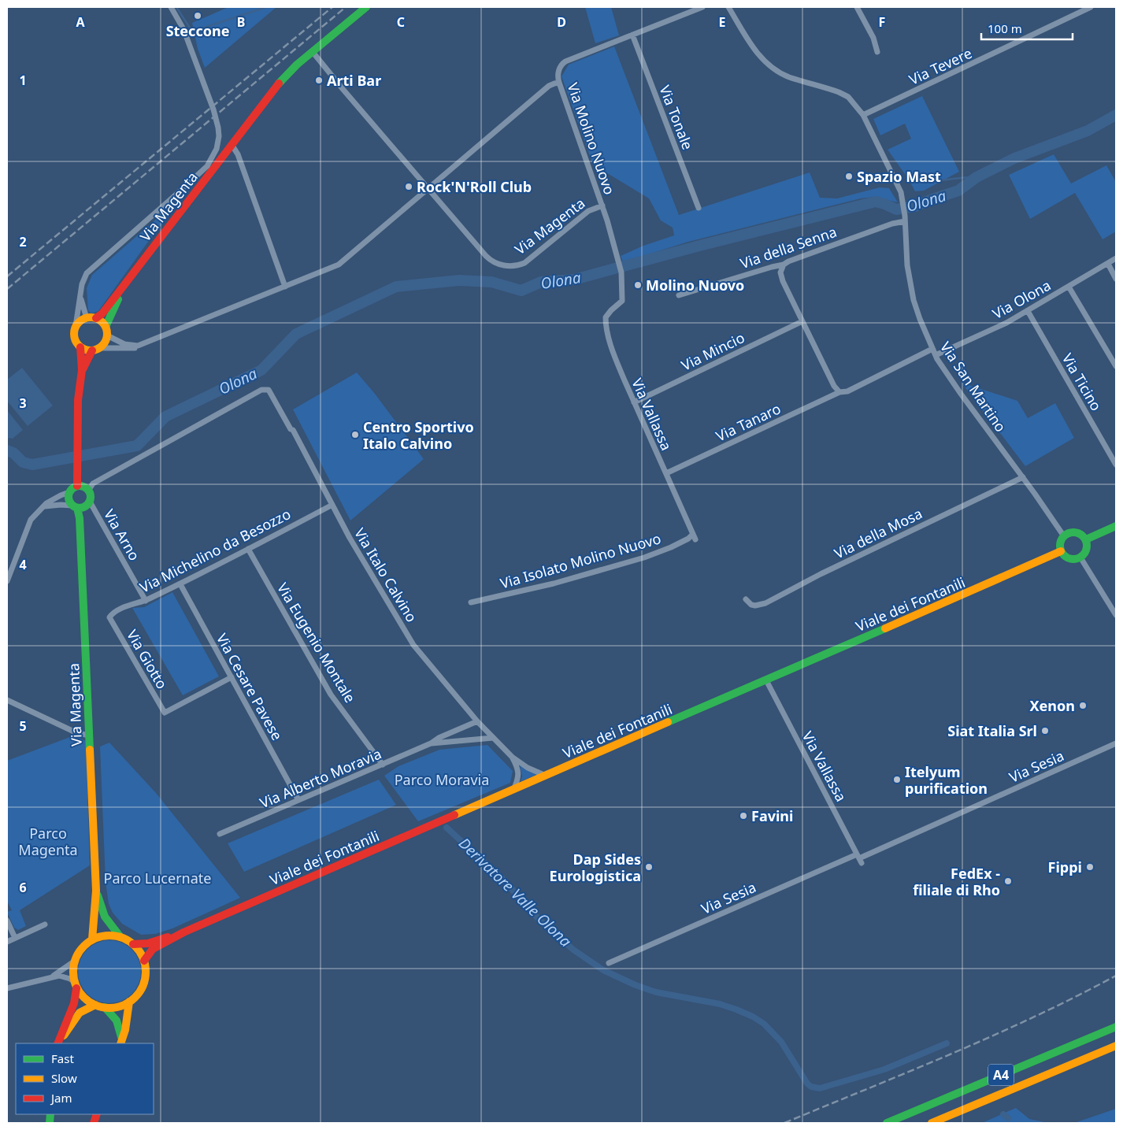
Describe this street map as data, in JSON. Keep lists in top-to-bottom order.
{
  "streets": {
    "main road": ["Via Magenta", "Viale dei Fontanili", "A4"],
    "street": [
      "Via Tevere",
      "Via Tonale",
      "Via Molino Nuovo",
      "Via della Senna",
      "Via Olona",
      "Via Mincio",
      "Via Ticino",
      "Via San Martino",
      "Via Vallassa",
      "Via Tanaro",
      "Via della Mosa",
      "Via Arno",
      "Via Michelino da Besozzo",
      "Via Isolato Molino Nuovo",
      "Via Italo Calvino",
      "Via Eugenio Montale",
      "Via Giotto",
      "Via Cesare Pavese",
      "Via Sesia",
      "Via Alberto Moravia"
    ]
  },
  "crossings": [
    ["Via Tevere", "Via San Martino"],
    ["Via Tonale", "Via Molino Nuovo"],
    ["Via Molino Nuovo", "Via Magenta"],
    ["Via Molino Nuovo", "Via Vallassa"],
    ["Via Magenta", "Via Arno"],
    ["Via Magenta", "Viale dei Fontanili"],
    ["Via della Senna", "Via San Martino"],
    ["Via Olona", "Via Ticino"],
    ["Via Olona", "Via San Martino"],
    ["Via Mincio", "Via Vallassa"],
    ["Via San Martino", "Via Tanaro"],
    ["Via San Martino", "Via della Mosa"],
    ["Via San Martino", "Viale dei Fontanili"],
    ["Via Vallassa", "Via Tanaro"],
    ["Via Vallassa", "Via Isolato Molino Nuovo"],
    ["Via Vallassa", "Viale dei Fontanili"],
    ["Via Vallassa", "Via Sesia"],
    ["Via Arno", "Via Michelino da Besozzo"],
    ["Via Michelino da Besozzo", "Via Italo Calvino"],
    ["Via Michelino da Besozzo", "Via Eugenio Montale"],
    ["Via Michelino da Besozzo", "Via Giotto"],
    ["Via Michelino da Besozzo", "Via Cesare Pavese"],
    ["Via Italo Calvino", "Via Alberto Moravia"],
    ["Via Eugenio Montale", "Via Alberto Moravia"],
    ["Via Giotto", "Via Cesare Pavese"],
    ["Via Cesare Pavese", "Via Alberto Moravia"]
  ],
  "water": ["Olona", "Derivatore Valle Olona"],
  "parks": ["Parco Moravia", "Parco Magenta", "Parco Lucernate"],
  "places": [
    "Steccone",
    "Arti Bar",
    "Spazio Mast",
    "Rock'N'Roll Club",
    "Molino Nuovo",
    "Centro Sportivo Italo Calvino",
    "Xenon",
    "Siat Italia Srl",
    "Itelyum purification",
    "Favini",
    "Dap Sides Eurologistica",
    "Fippi",
    "FedEx - filiale di Rho"
  ],
  "legend": ["Fast", "Slow", "Jam"],
  "scale_bar": "100 m",
  "grid": {
    "columns": [
      "A",
      "B",
      "C",
      "D",
      "E",
      "F"
    ],
    "rows": [
      "1",
      "2",
      "3",
      "4",
      "5",
      "6"
    ]
  }
}
